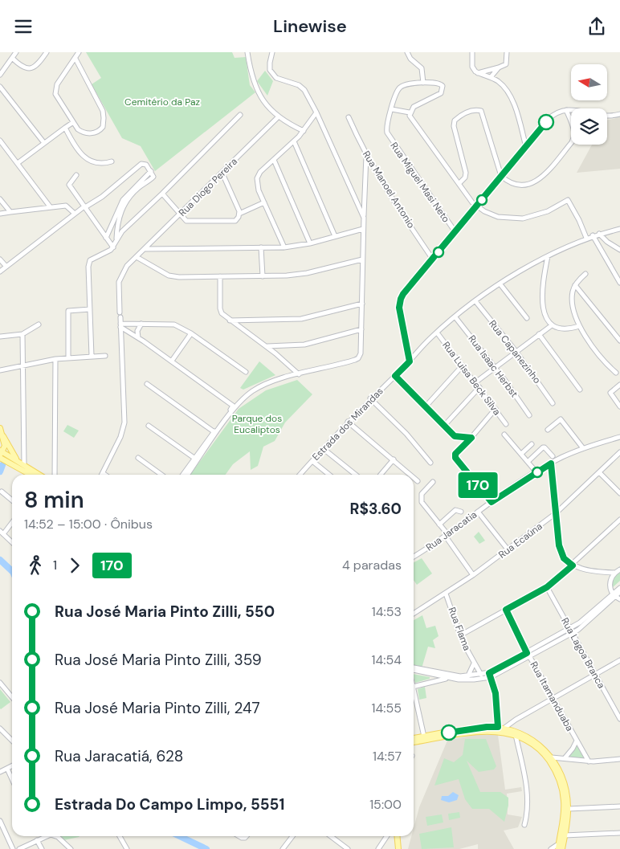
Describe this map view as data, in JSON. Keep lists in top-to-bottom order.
{
  "streets": {
    "street": [
      "Rua Miguel Masi Neto",
      "Rua Diogo Pereira",
      "Rua Manoel Antonio",
      "Rua Capanezinho",
      "Rua Isaac Herbst",
      "Rua Luisa Beck Silva",
      "Estrada dos Mirandas",
      "Rua Jaracatia",
      "Rua Ecaúna",
      "Rua Flama",
      "Rua Lagoa Branca",
      "Rua Itamanduaba"
    ]
  },
  "crossings": [
    ["Rua Capanezinho", "Estrada dos Mirandas"],
    ["Rua Isaac Herbst", "Estrada dos Mirandas"],
    ["Rua Luisa Beck Silva", "Estrada dos Mirandas"],
    ["Rua Ecaúna", "Rua Flama"]
  ],
  "parks": ["Cemitério da Paz", "Parque dos Eucaliptos"],
  "lines": ["bus line 170"],
  "north": "left",
  "page": {
    "header": "Linewise",
    "on_map": "170",
    "heading": ["8 min", "14:52 – 15:00 · Ônibus", "R$3.60"],
    "legs": ["1", "170", "4 paradas"],
    "list": [
      {
        "name": "Rua José Maria Pinto Zilli, 550",
        "value": "14:53"
      },
      {
        "name": "Rua José Maria Pinto Zilli, 359",
        "value": "14:54"
      },
      {
        "name": "Rua José Maria Pinto Zilli, 247",
        "value": "14:55"
      },
      {
        "name": "Rua Jaracatiá, 628",
        "value": "14:57"
      },
      {
        "name": "Estrada Do Campo Limpo, 5551",
        "value": "15:00"
      }
    ]
  }
}
